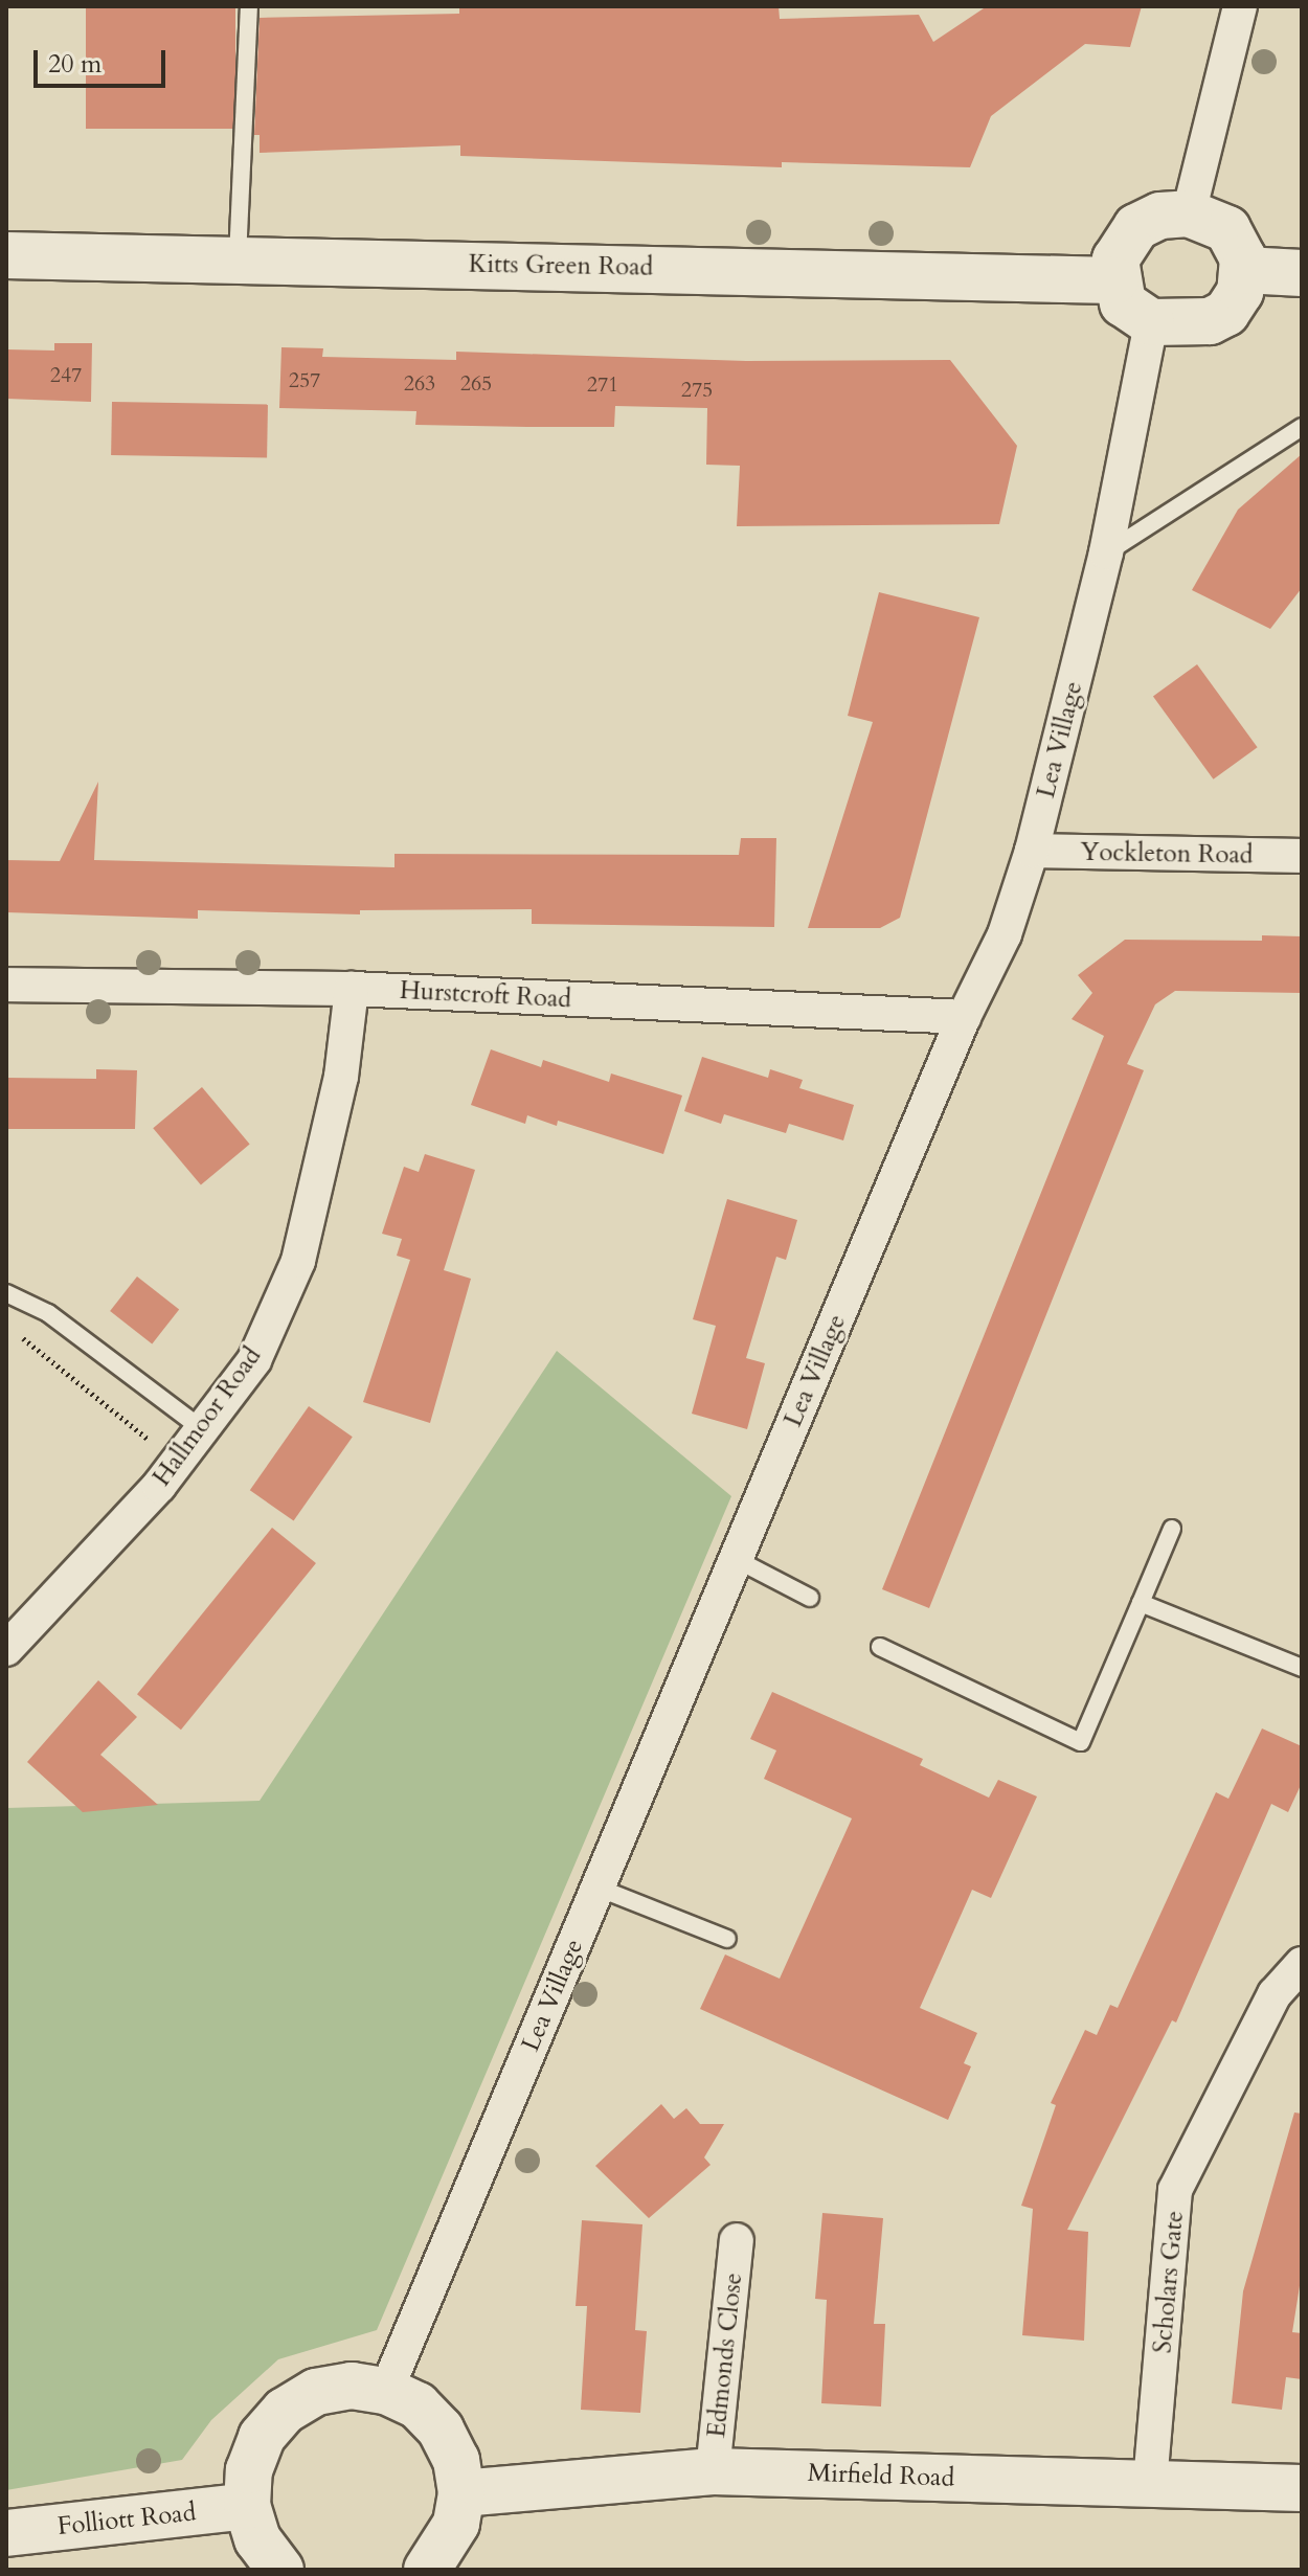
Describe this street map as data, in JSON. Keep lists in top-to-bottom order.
{
  "streets": {
    "street": [
      "Kitts Green Road",
      "Lea Village",
      "Yockleton Road",
      "Hurstcroft Road",
      "Hallmoor Road",
      "Scholars Gate",
      "Edmonds Close",
      "Mirfield Road",
      "Folliott Road"
    ]
  },
  "crossings": [
    ["Kitts Green Road", "Lea Village"],
    ["Lea Village", "Yockleton Road"],
    ["Lea Village", "Hurstcroft Road"],
    ["Hurstcroft Road", "Hallmoor Road"],
    ["Scholars Gate", "Mirfield Road"],
    ["Edmonds Close", "Mirfield Road"]
  ],
  "house_numbers": [
    "247",
    "257",
    "263",
    "265",
    "271",
    "275"
  ],
  "scale_bar": "20 m"
}
